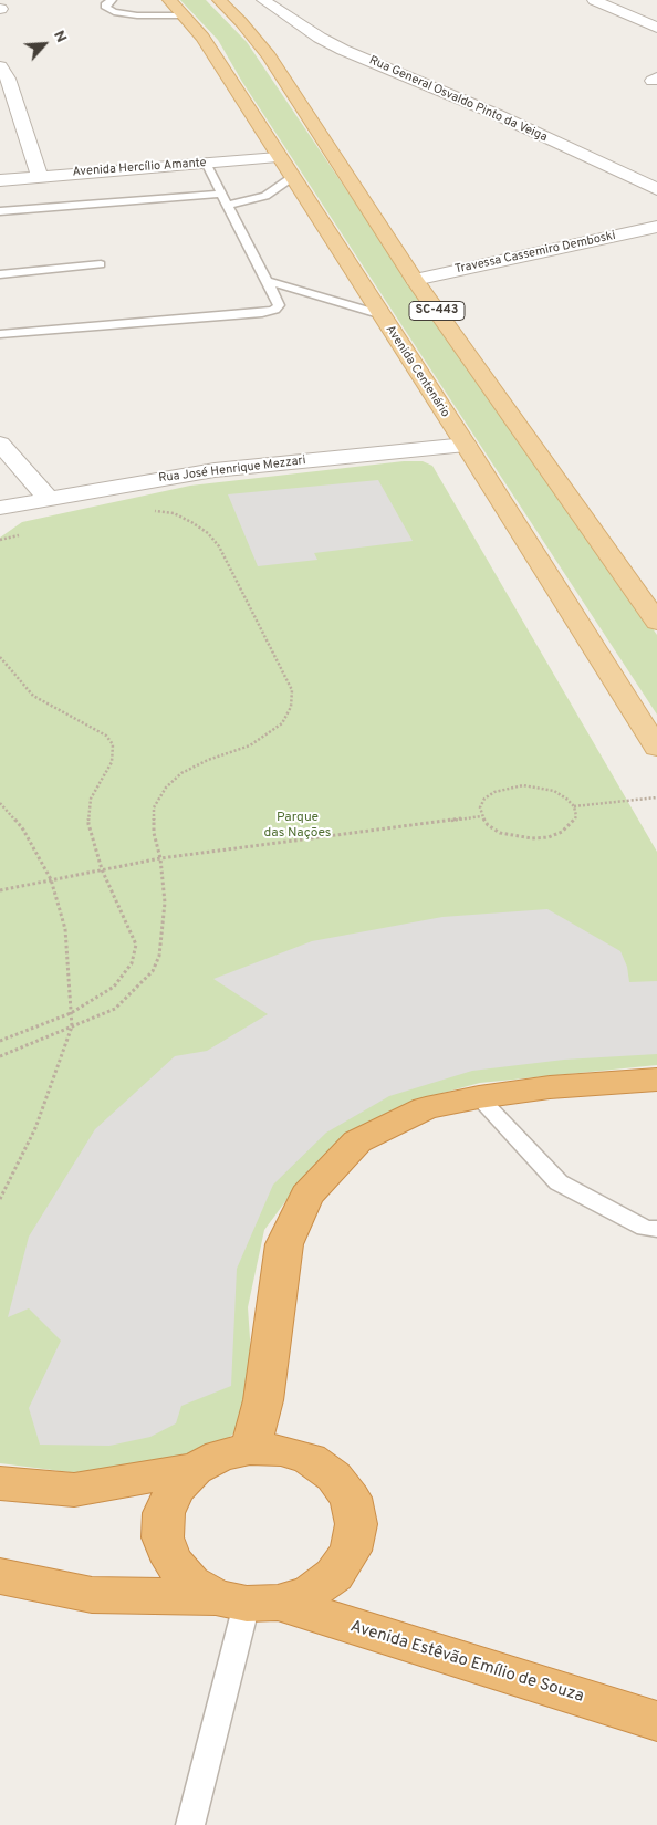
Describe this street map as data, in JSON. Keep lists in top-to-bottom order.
{
  "streets": {
    "highway": ["Avenida Estêvão Emílio de Souza"],
    "main road": ["SC-443", "Avenida Centenário"],
    "street": [
      "Rua General Osvaldo Pinto da Veiga",
      "Avenida Hercílio Amante",
      "Travessa Cassemiro Demboski",
      "Rua José Henrique Mezzari"
    ]
  },
  "crossings": [
    ["Avenida Hercílio Amante", "Avenida Centenário"],
    ["Travessa Cassemiro Demboski", "SC-443"],
    ["Avenida Centenário", "Rua José Henrique Mezzari"]
  ],
  "parks": ["Parque das Nações"],
  "north": "top right"
}
